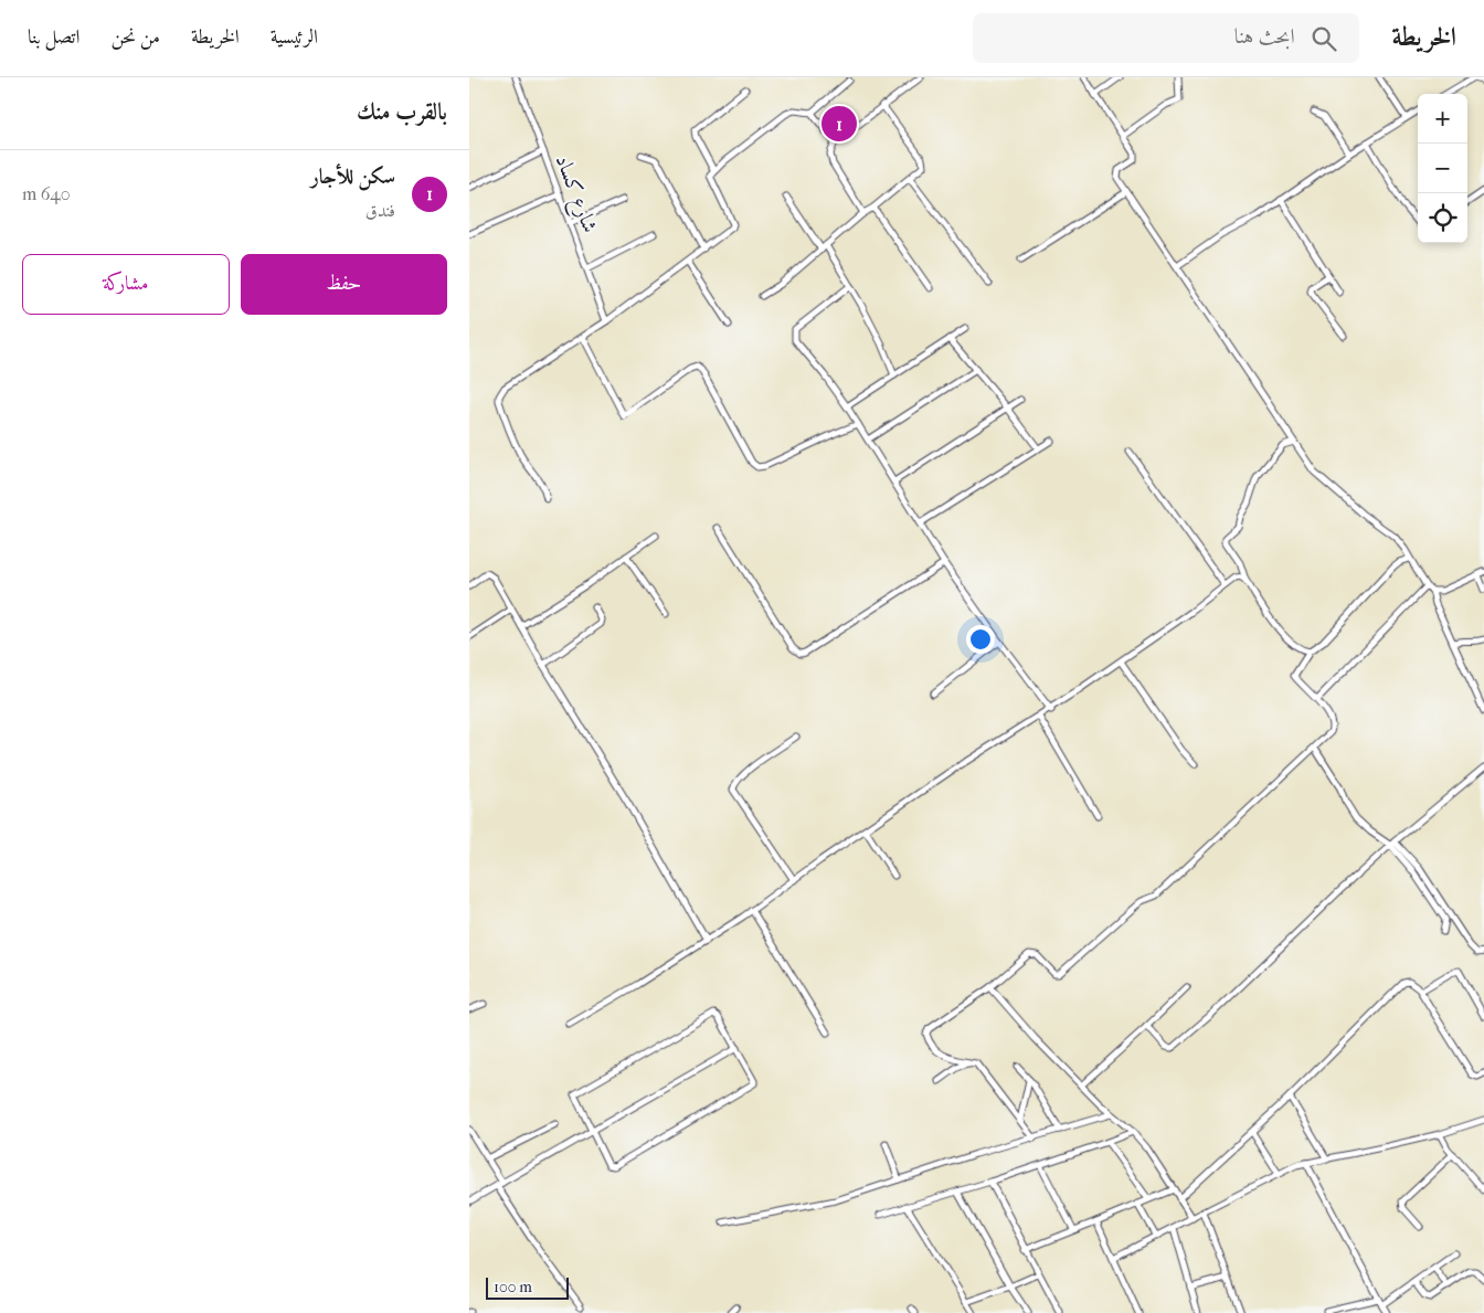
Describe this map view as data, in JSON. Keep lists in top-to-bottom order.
{
  "streets": {
    "street": ["شارع كساد"]
  },
  "scale_bar": "100 m",
  "page": {
    "header": "الخريطة",
    "search": "ابحث هنا",
    "nav": [
      "الرئيسية",
      "الخريطة",
      "من نحن",
      "اتصل بنا"
    ],
    "heading": "بالقرب منك",
    "map_buttons": ["+", "−"],
    "pins": "1",
    "list": [
      {
        "mark": "1",
        "name": "سكن للأجار",
        "note": "فندق",
        "value": "640 m"
      }
    ],
    "buttons": ["حفظ", "مشاركة"],
    "scale": "100 m"
  }
}
